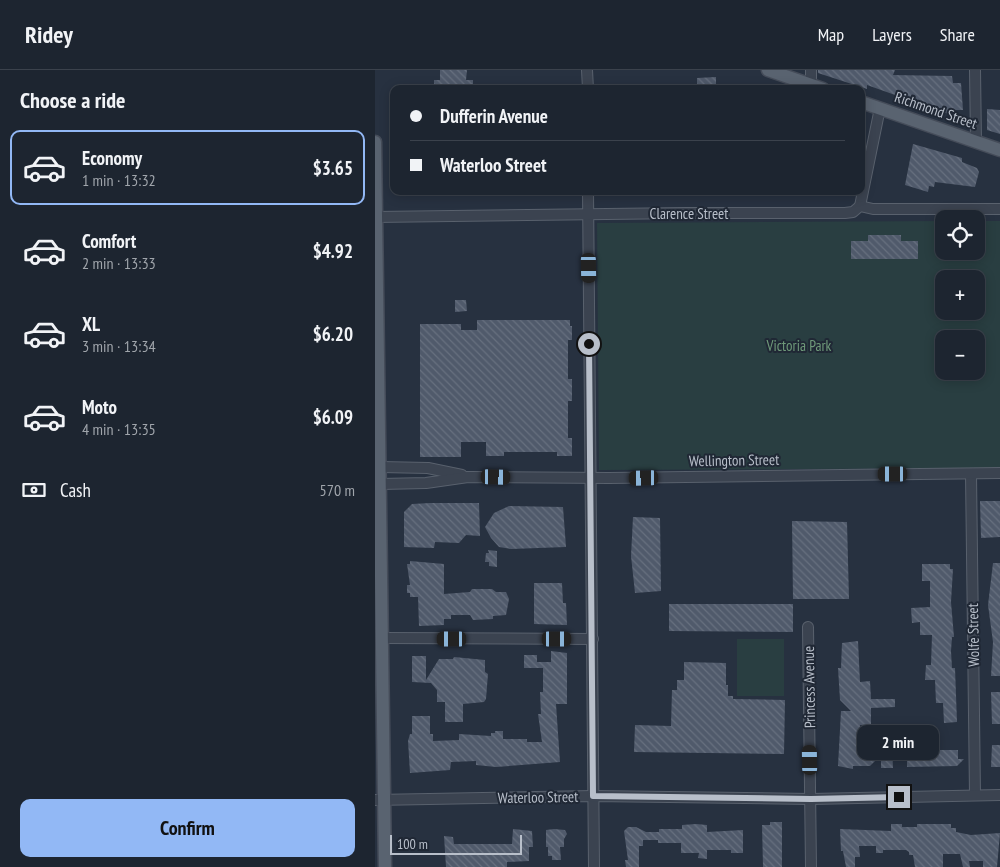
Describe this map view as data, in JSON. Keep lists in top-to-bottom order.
{
  "streets": {
    "main road": ["Richmond Street"],
    "street": [
      "Clarence Street",
      "Wellington Street",
      "Wolfe Street",
      "Princess Avenue",
      "Waterloo Street"
    ]
  },
  "crossings": [
    ["Wellington Street", "Wolfe Street"],
    ["Wolfe Street", "Waterloo Street"],
    ["Princess Avenue", "Waterloo Street"]
  ],
  "parks": ["Victoria Park"],
  "scale_bar": "100 m",
  "page": {
    "header": "Ridey",
    "nav": ["Map", "Layers", "Share"],
    "heading": "Choose a ride",
    "banner": ["Dufferin Avenue", "Waterloo Street"],
    "list": [
      {
        "name": "Economy",
        "note": "1 min · 13:32",
        "value": "$3.65"
      },
      {
        "name": "Comfort",
        "note": "2 min · 13:33",
        "value": "$4.92"
      },
      {
        "name": "XL",
        "note": "3 min · 13:34",
        "value": "$6.20"
      },
      {
        "name": "Moto",
        "note": "4 min · 13:35",
        "value": "$6.09"
      }
    ],
    "map_buttons": ["+", "−"],
    "pay": ["Cash", "570 m"],
    "bubble": "2 min",
    "buttons": "Confirm",
    "scale": "100 m"
  }
}
